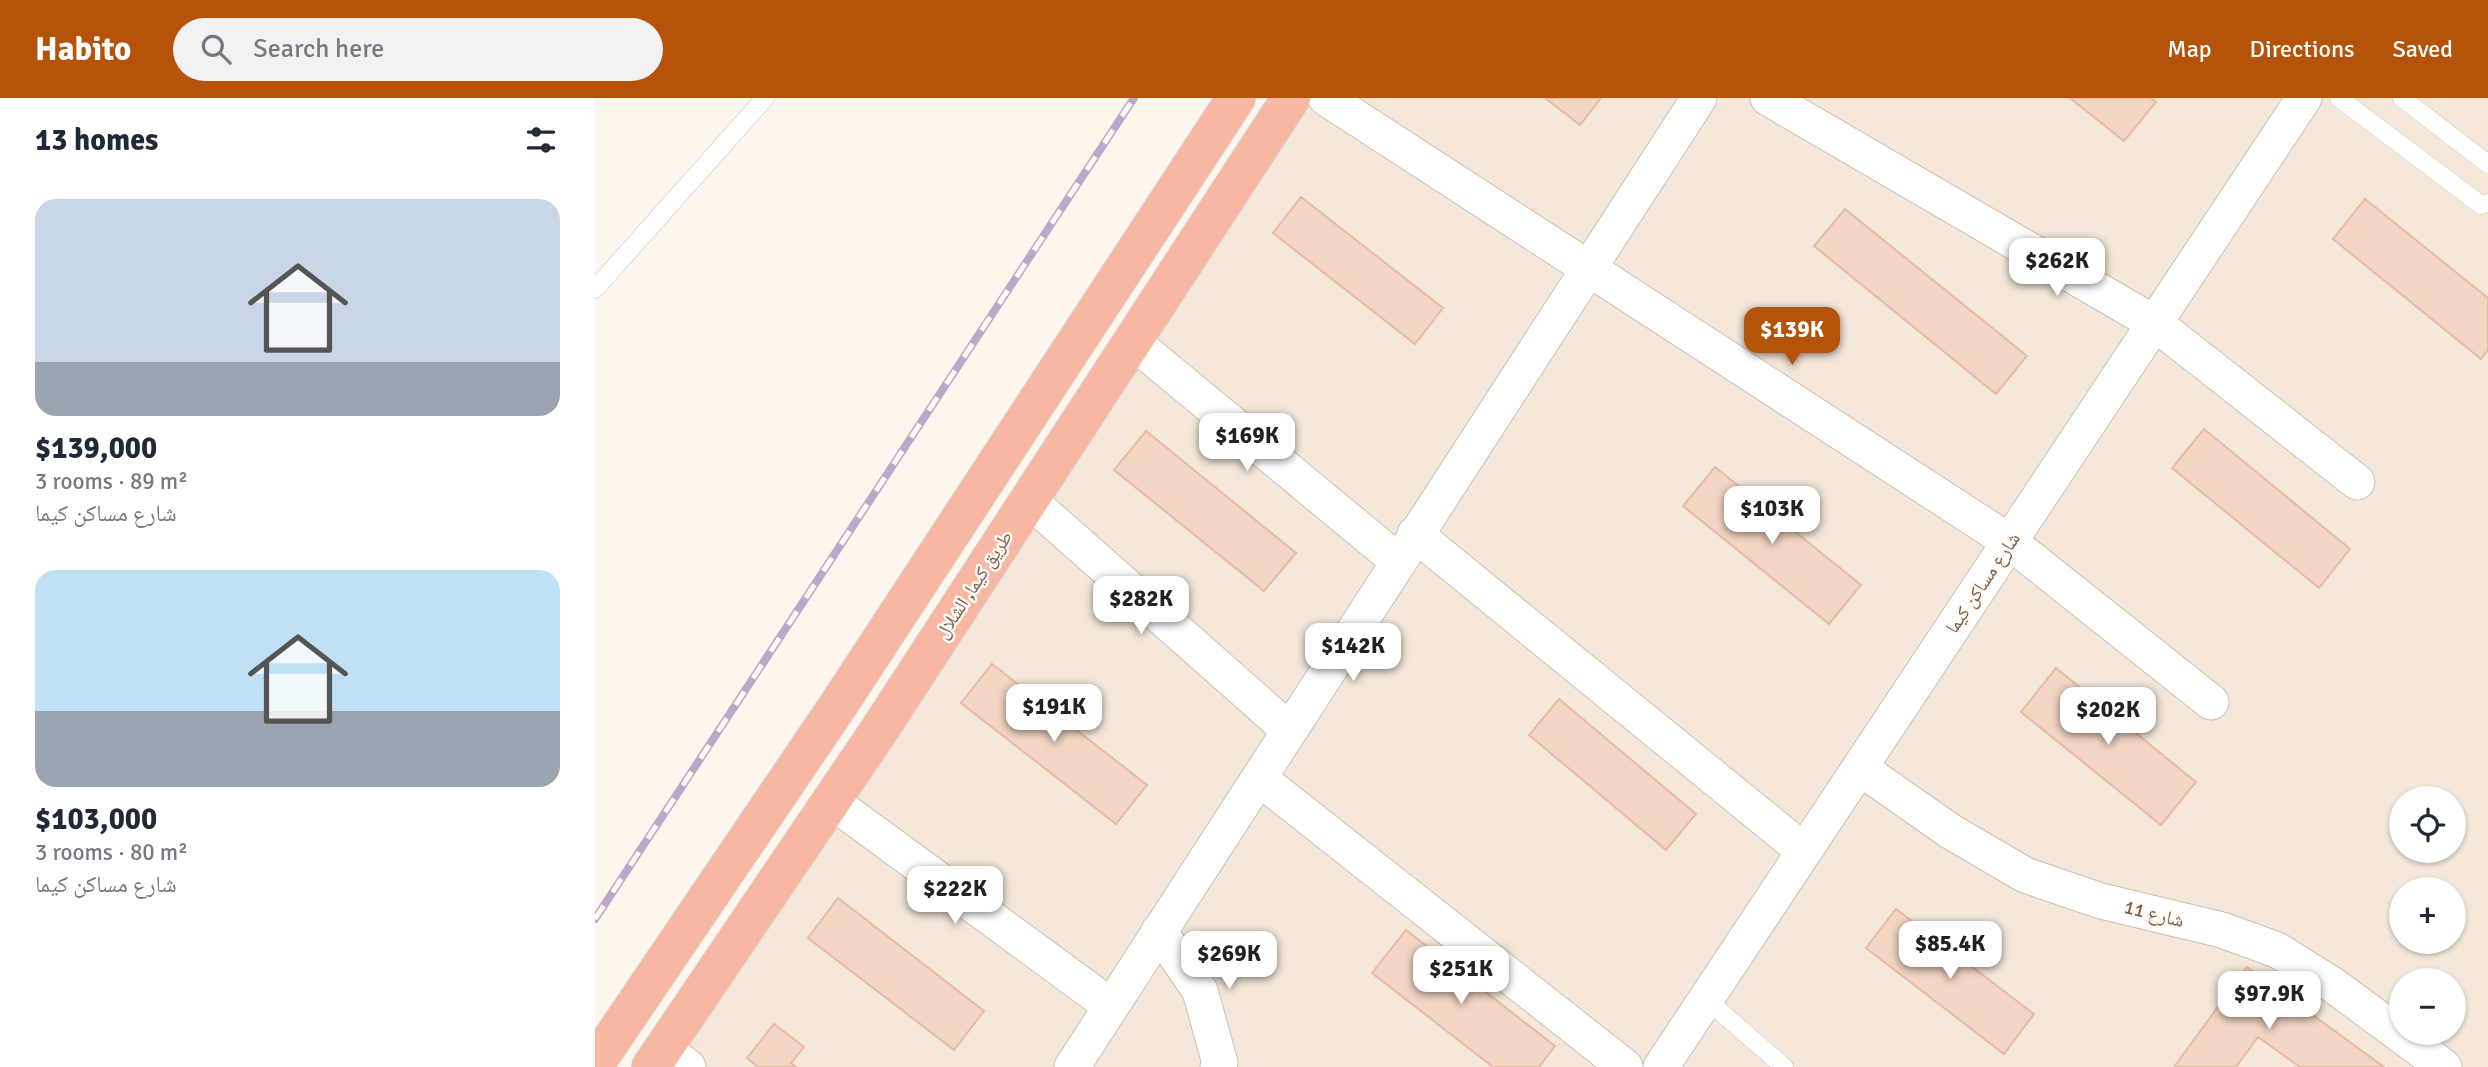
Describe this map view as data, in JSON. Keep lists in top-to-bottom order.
{
  "streets": {
    "highway": ["طريق كيما, الشلال"],
    "street": ["شارع مساكن كيما", "شارع 11"]
  },
  "crossings": [
    ["شارع مساكن كيما", "شارع 11"]
  ],
  "page": {
    "header": "Habito",
    "search": "Search here",
    "nav": ["Map", "Directions", "Saved"],
    "heading": "13 homes",
    "list": [
      {
        "name": "$139,000",
        "note": "3 rooms · 89 m² · شارع مساكن كيما"
      },
      {
        "name": "$103,000",
        "note": "3 rooms · 80 m² · شارع مساكن كيما"
      }
    ],
    "price": [
      "$262K",
      "$139K",
      "$169K",
      "$103K",
      "$282K",
      "$142K",
      "$191K",
      "$202K",
      "$222K",
      "$85.4K",
      "$269K",
      "$251K",
      "$97.9K"
    ],
    "map_buttons": ["+", "−"]
  }
}
